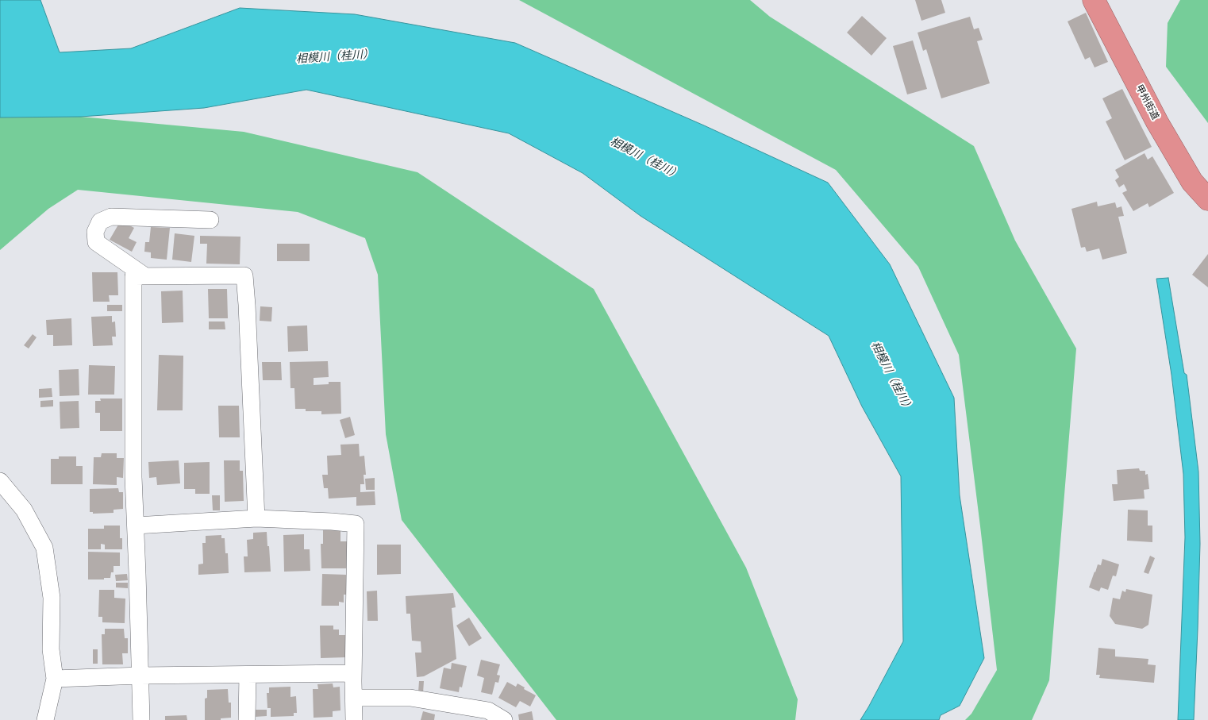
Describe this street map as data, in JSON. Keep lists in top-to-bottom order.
{
  "streets": {
    "highway": ["甲州街道"]
  },
  "water": ["相模川（桂川）"]
}
